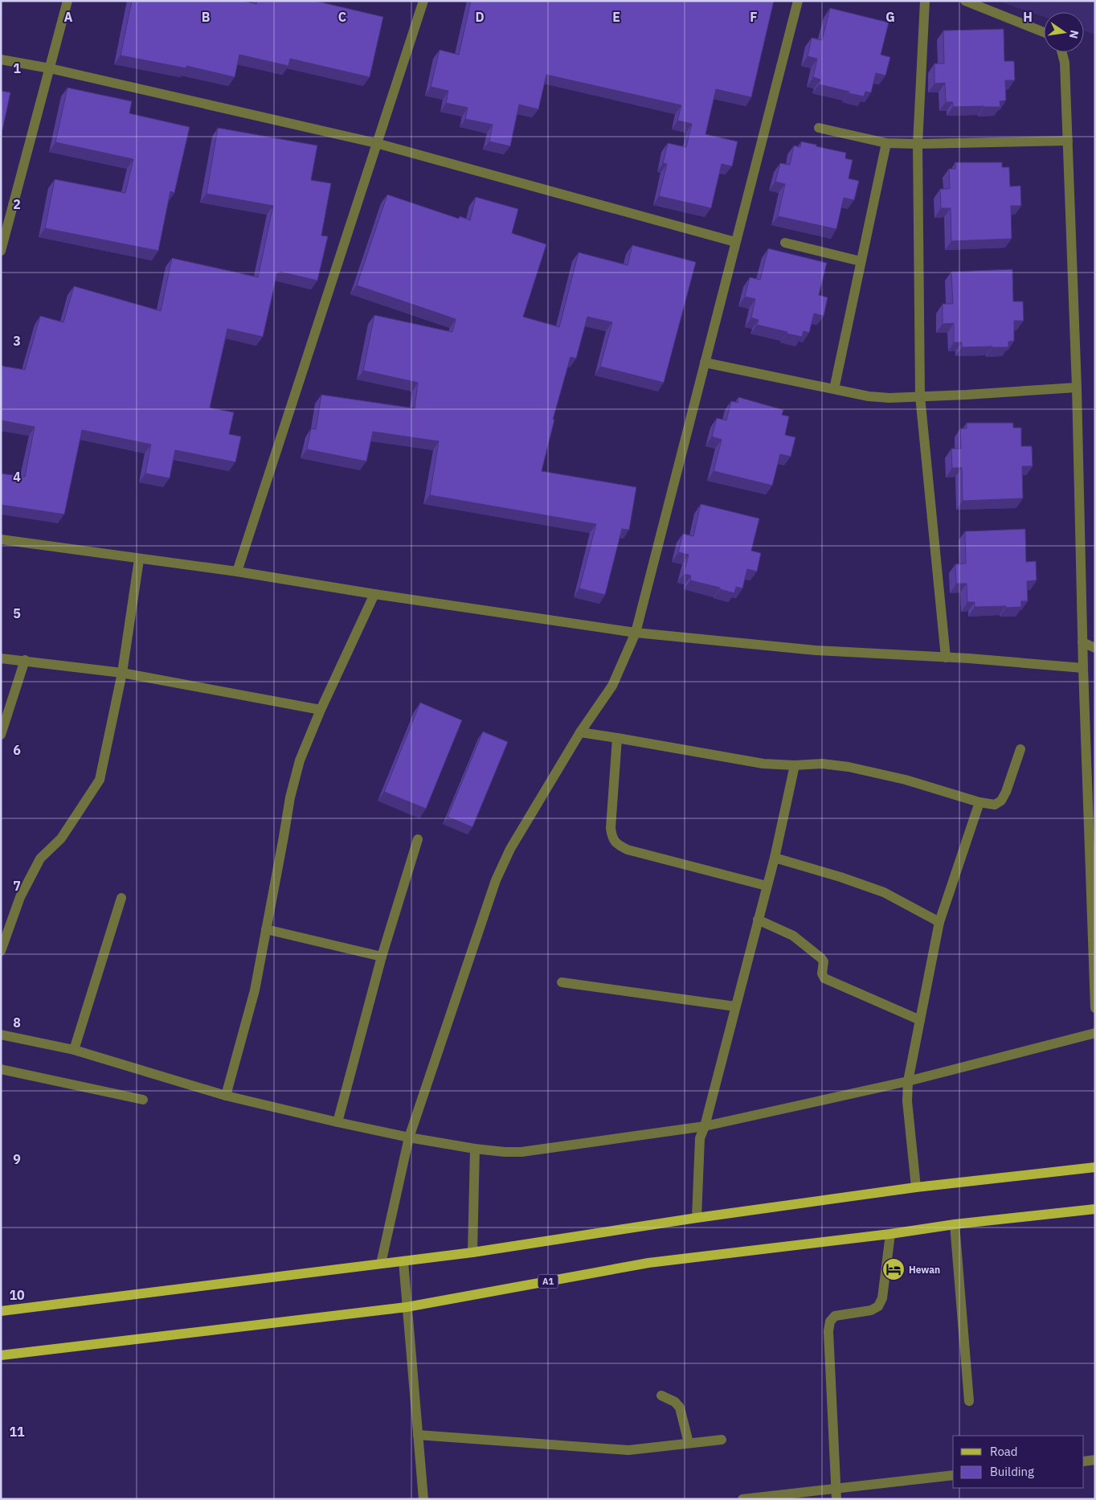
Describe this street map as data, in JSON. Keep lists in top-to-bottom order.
{
  "streets": {
    "main road": ["A1"]
  },
  "places": {
    "hotel": ["Hewan"]
  },
  "legend": ["Road", "Building"],
  "north": "right",
  "grid": {
    "columns": [
      "A",
      "B",
      "C",
      "D",
      "E",
      "F",
      "G",
      "H"
    ],
    "rows": [
      "1",
      "2",
      "3",
      "4",
      "5",
      "6",
      "7",
      "8",
      "9",
      "10",
      "11"
    ]
  }
}
